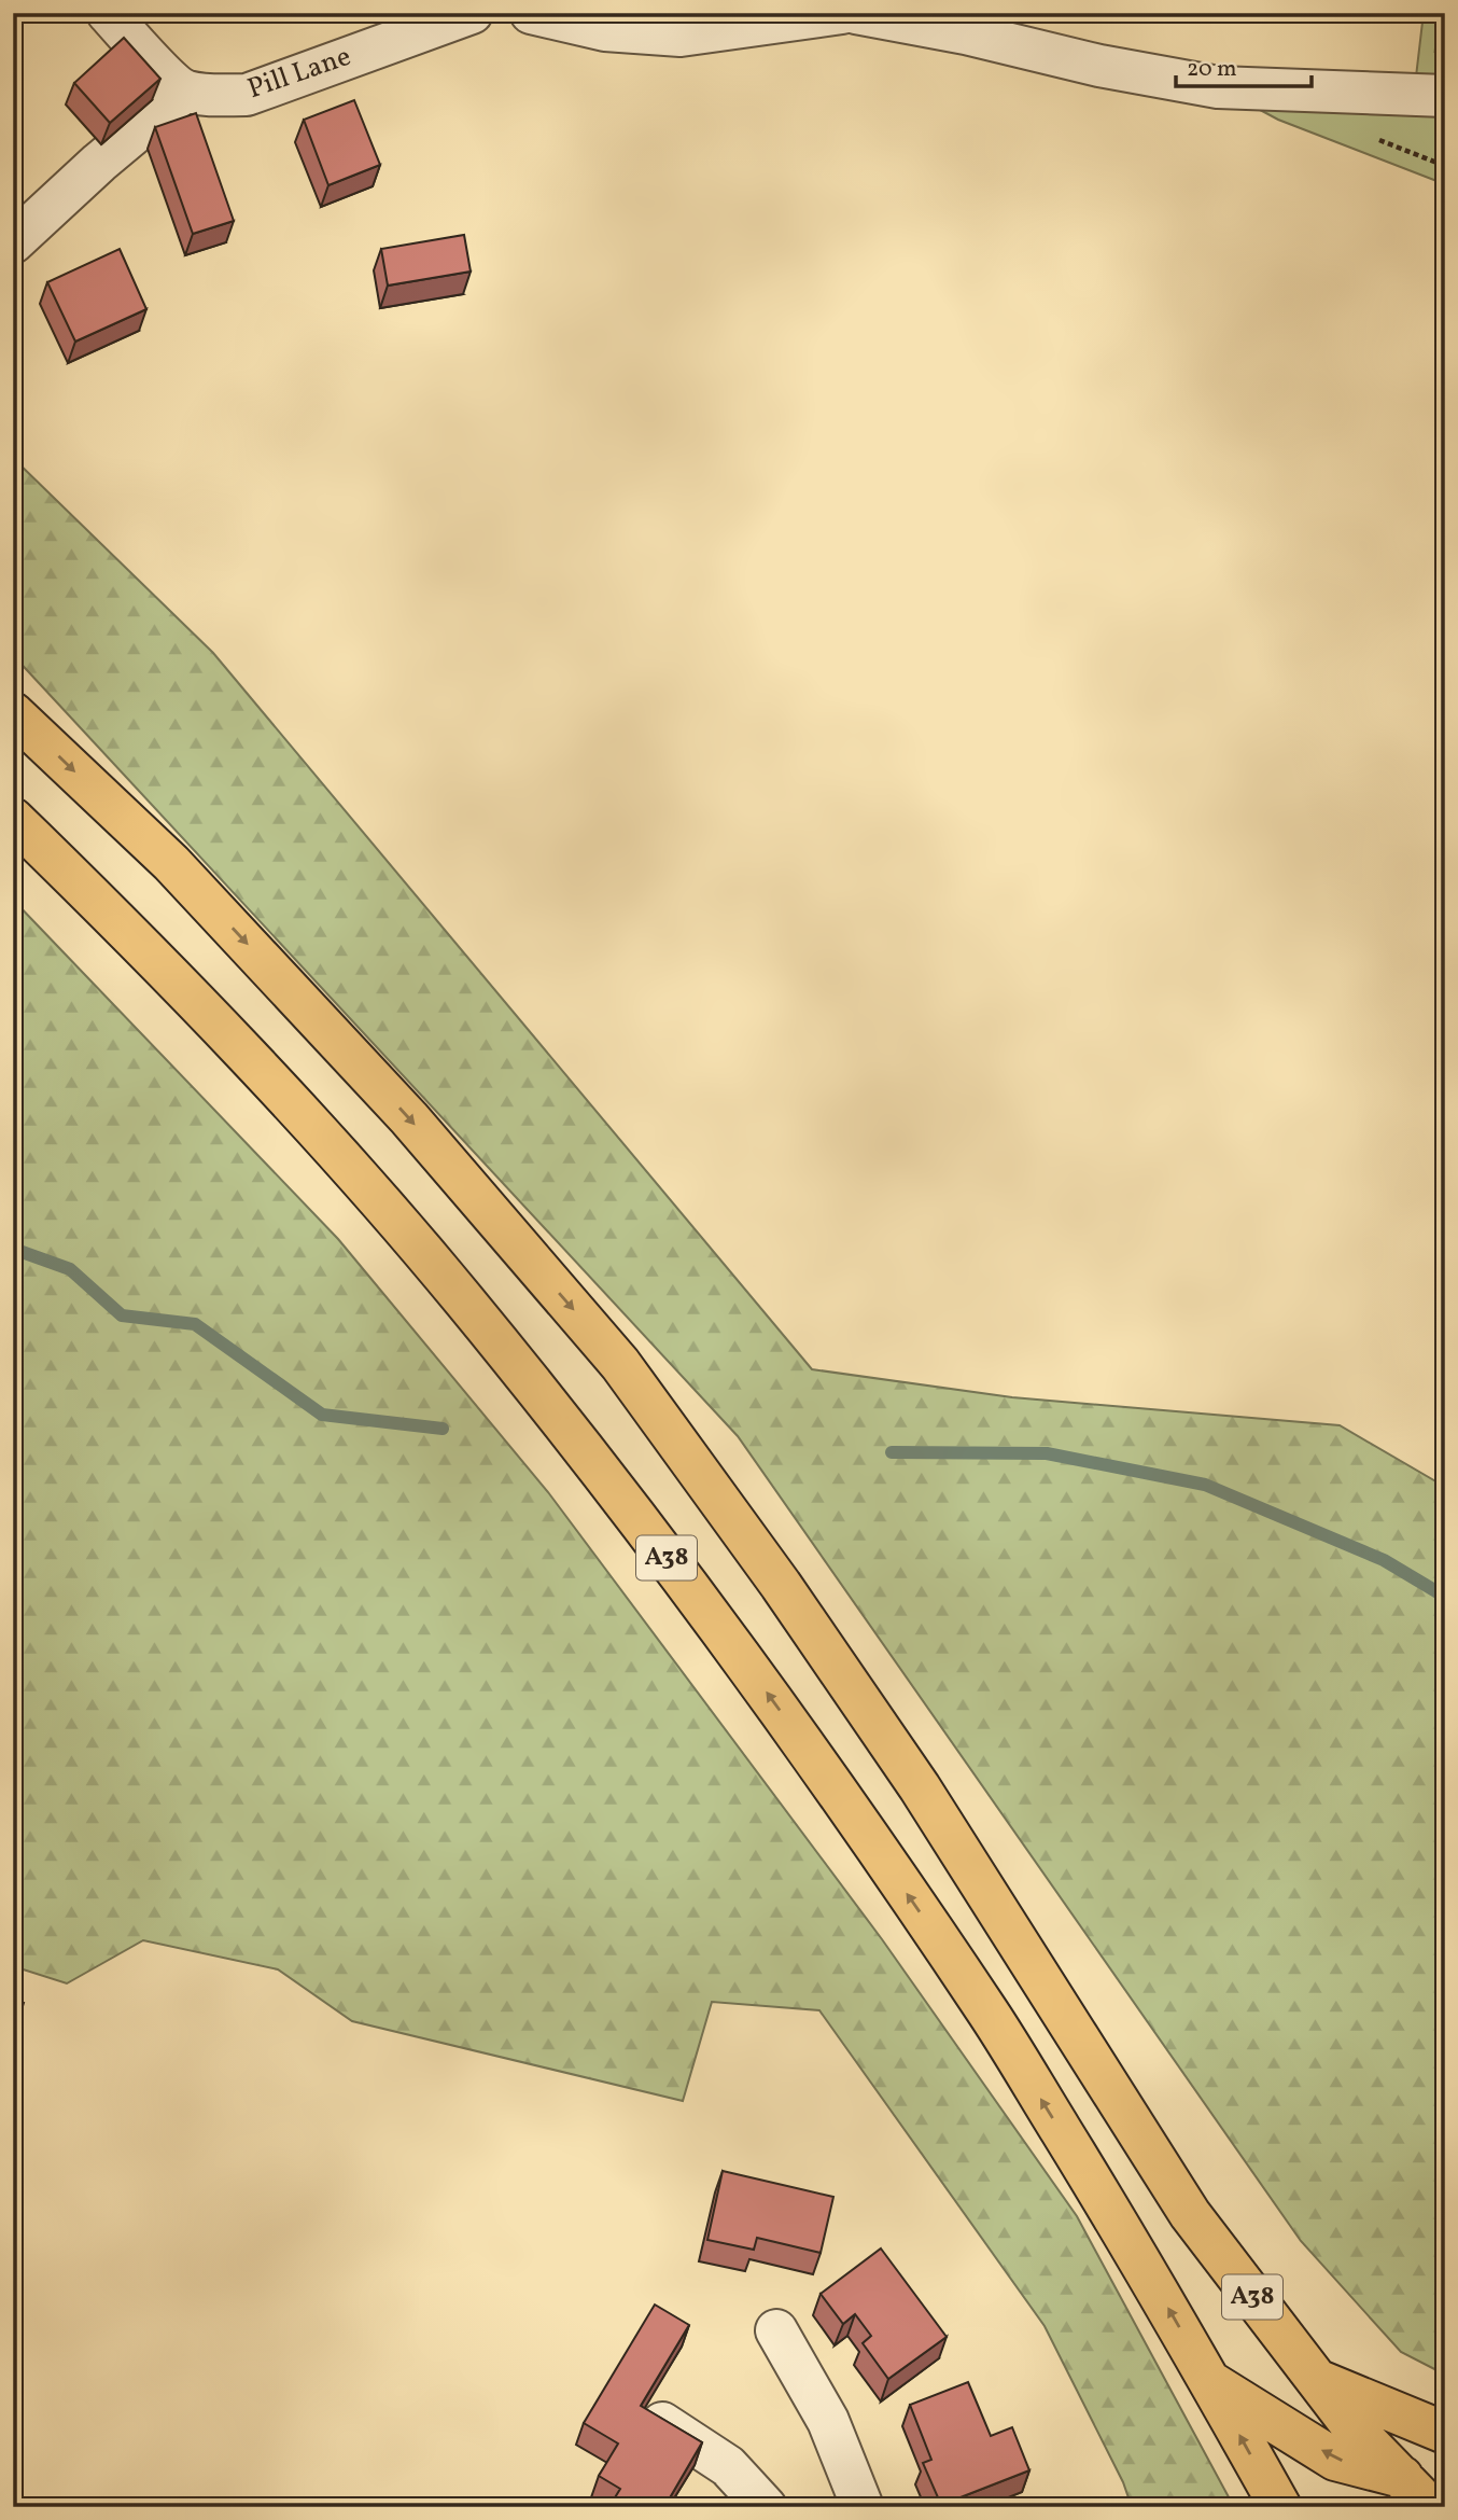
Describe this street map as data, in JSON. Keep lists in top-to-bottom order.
{
  "streets": {
    "highway": ["A38"],
    "street": ["Pill Lane"]
  },
  "scale_bar": "20 m"
}
